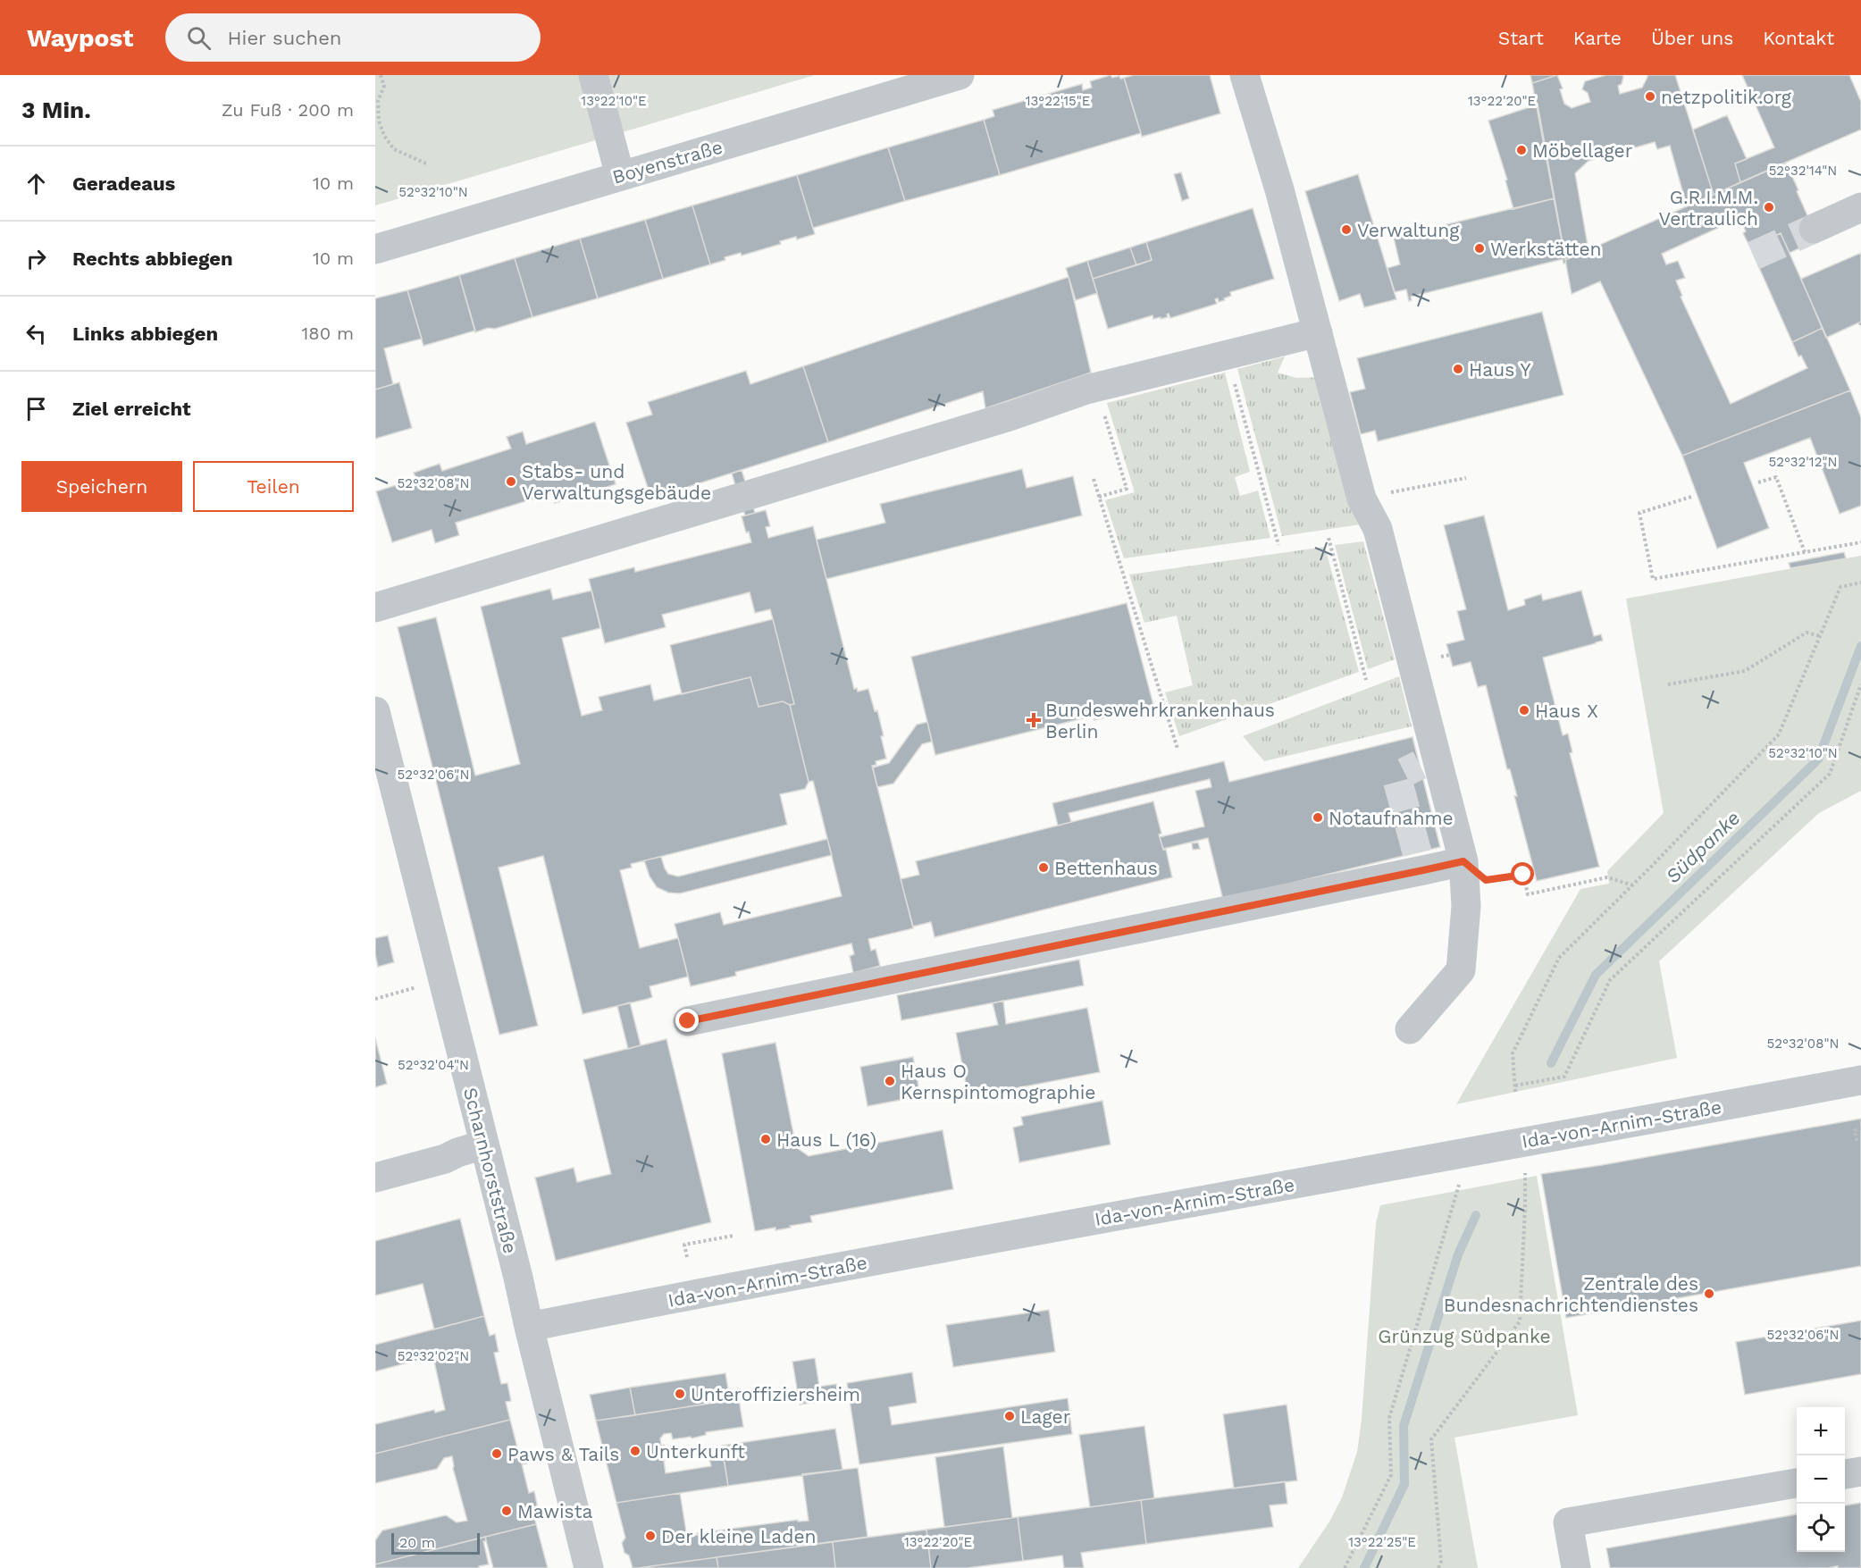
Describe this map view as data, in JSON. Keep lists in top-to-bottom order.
{
  "streets": {
    "street": ["Boyenstraße", "Ida-von-Arnim-Straße", "Scharnhorststraße"]
  },
  "crossings": [
    ["Ida-von-Arnim-Straße", "Scharnhorststraße"]
  ],
  "water": ["Südpanke"],
  "parks": ["Grünzug Südpanke"],
  "places": {
    "other": [
      "netzpolitik.org",
      "Möbellager",
      "G.R.I.M.M. Vertraulich",
      "Verwaltung",
      "Werkstätten",
      "Haus Y",
      "Stabs- und Verwaltungsgebäude",
      "Haus X",
      "Notaufnahme",
      "Bettenhaus",
      "Haus O Kernspintomographie",
      "Haus L (16)",
      "Zentrale des Bundesnachrichtendienstes",
      "Unteroffiziersheim",
      "Lager",
      "Unterkunft",
      "Paws & Tails",
      "Mawista",
      "Der kleine Laden"
    ],
    "health": ["Bundeswehrkrankenhaus Berlin"]
  },
  "scale_bar": "20 m",
  "page": {
    "header": "Waypost",
    "search": "Hier suchen",
    "nav": [
      "Start",
      "Karte",
      "Über uns",
      "Kontakt"
    ],
    "heading": ["3 Min.", "Zu Fuß · 200 m"],
    "list": [
      ["Geradeaus", "10 m"],
      ["Rechts abbiegen", "10 m"],
      ["Links abbiegen", "180 m"],
      "Ziel erreicht"
    ],
    "buttons": ["Speichern", "Teilen"],
    "map_buttons": ["+", "−"],
    "scale": "20 m"
  },
  "coordinates": [
    "13°22'10\"E",
    "13°22'15\"E",
    "13°22'20\"E",
    "52°32'14\"N",
    "52°32'10\"N",
    "52°32'12\"N",
    "52°32'08\"N",
    "52°32'06\"N",
    "52°32'04\"N",
    "52°32'02\"N",
    "13°22'25\"E"
  ]
}
